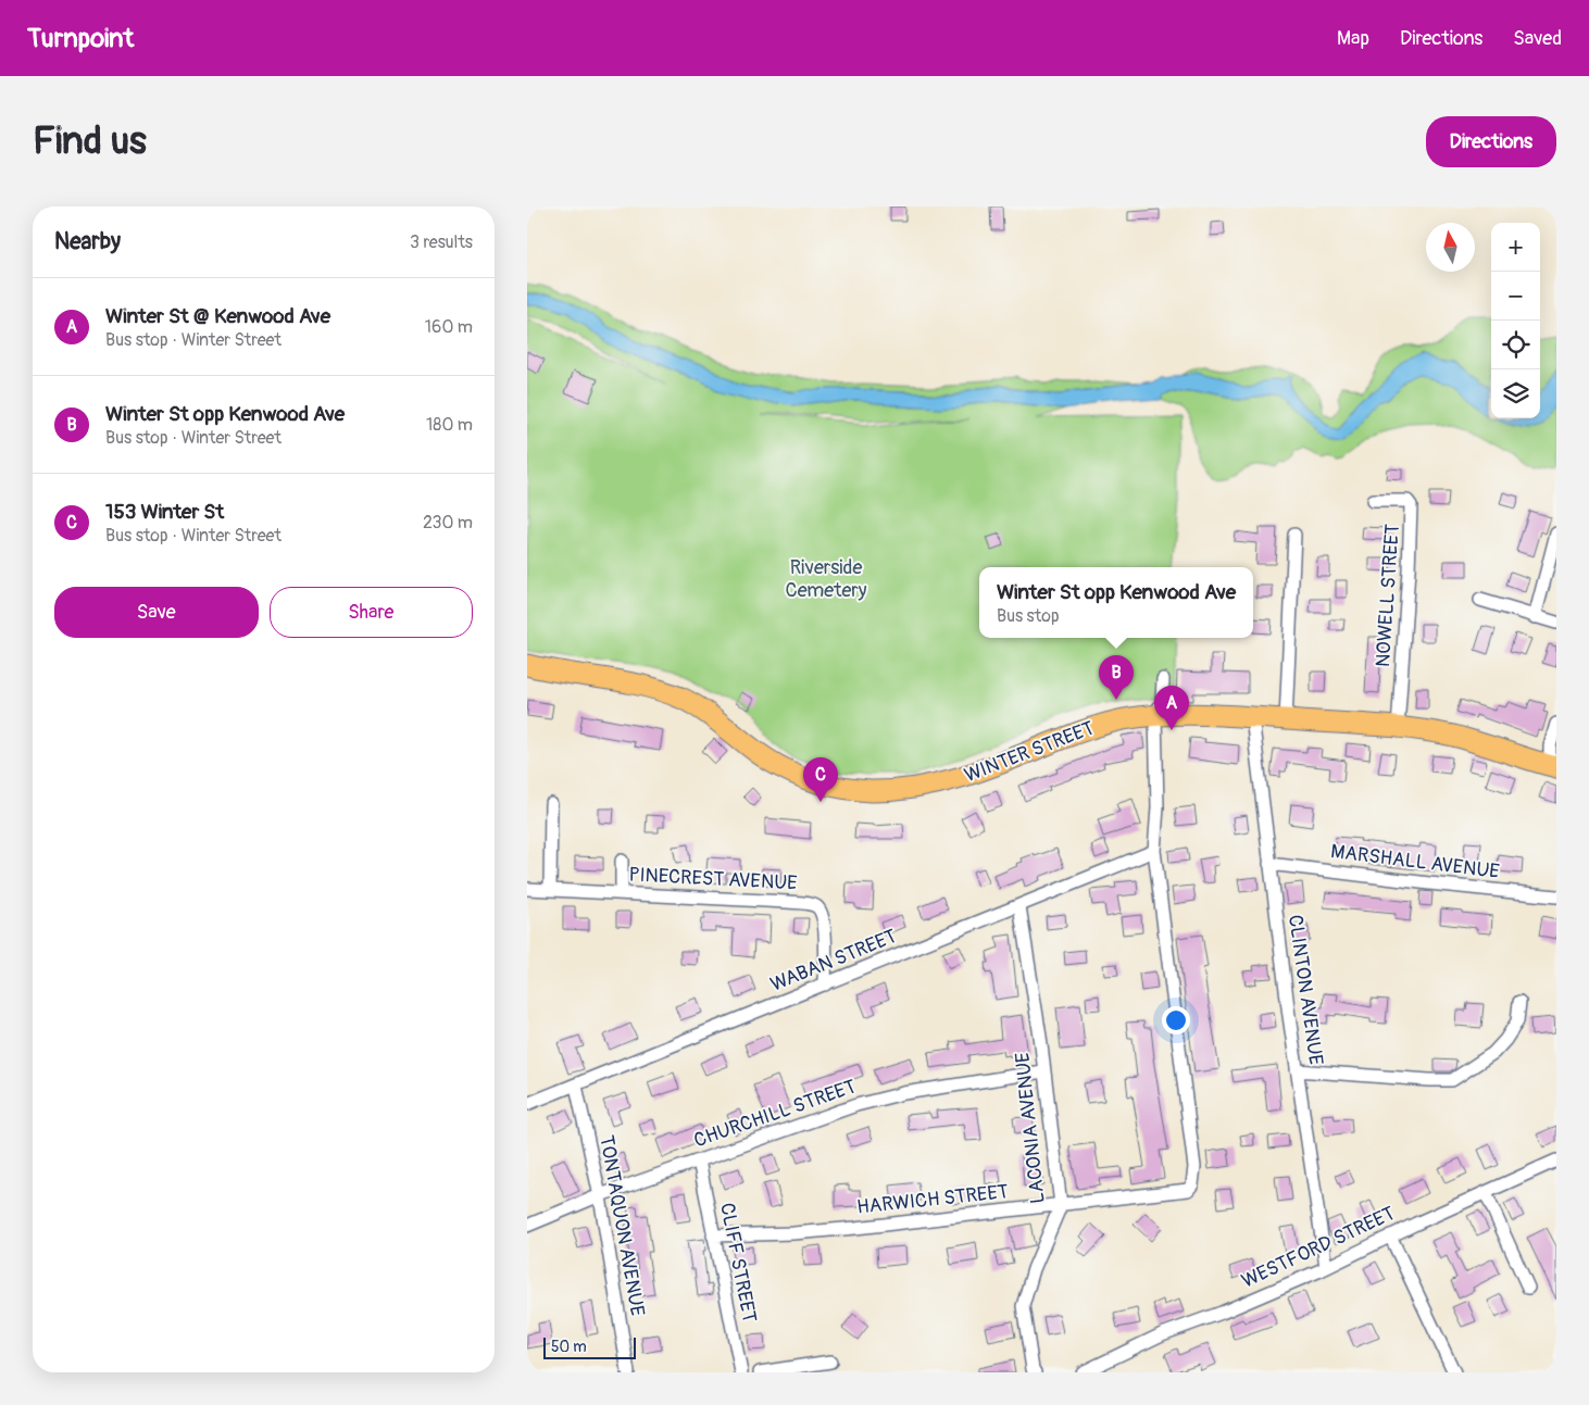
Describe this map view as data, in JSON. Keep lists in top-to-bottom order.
{
  "streets": {
    "main road": ["WINTER STREET"],
    "street": [
      "NOWELL STREET",
      "MARSHALL AVENUE",
      "PINECREST AVENUE",
      "WABAN STREET",
      "CLINTON AVENUE",
      "CHURCHILL STREET",
      "LACONIA AVENUE",
      "HARWICH STREET",
      "TONTAQUON AVENUE",
      "WESTFORD STREET",
      "CLIFF STREET"
    ]
  },
  "crossings": [
    ["NOWELL STREET", "WINTER STREET"],
    ["WINTER STREET", "CLINTON AVENUE"],
    ["MARSHALL AVENUE", "CLINTON AVENUE"],
    ["PINECREST AVENUE", "WABAN STREET"],
    ["WABAN STREET", "LACONIA AVENUE"],
    ["WABAN STREET", "HARWICH STREET"],
    ["WABAN STREET", "TONTAQUON AVENUE"],
    ["CLINTON AVENUE", "WESTFORD STREET"],
    ["CHURCHILL STREET", "LACONIA AVENUE"],
    ["CHURCHILL STREET", "TONTAQUON AVENUE"],
    ["CHURCHILL STREET", "CLIFF STREET"],
    ["LACONIA AVENUE", "HARWICH STREET"],
    ["HARWICH STREET", "CLIFF STREET"]
  ],
  "parks": ["Riverside Cemetery"],
  "scale_bar": "50 m",
  "north": "top",
  "page": {
    "header": "Turnpoint",
    "nav": ["Map", "Directions", "Saved"],
    "buttons": [
      "Directions",
      ["Save", "Share"]
    ],
    "title": "Find us",
    "heading": ["Nearby", "3 results"],
    "map_buttons": ["+", "−"],
    "list": [
      {
        "mark": "A",
        "name": "Winter St @ Kenwood Ave",
        "note": "Bus stop · Winter Street",
        "value": "160 m"
      },
      {
        "mark": "B",
        "name": "Winter St opp Kenwood Ave",
        "note": "Bus stop · Winter Street",
        "value": "180 m"
      },
      {
        "mark": "C",
        "name": "153 Winter St",
        "note": "Bus stop · Winter Street",
        "value": "230 m"
      }
    ],
    "popup": ["Winter St opp Kenwood Ave", "Bus stop"],
    "pins": ["B", "A", "C"],
    "scale": "50 m"
  }
}
